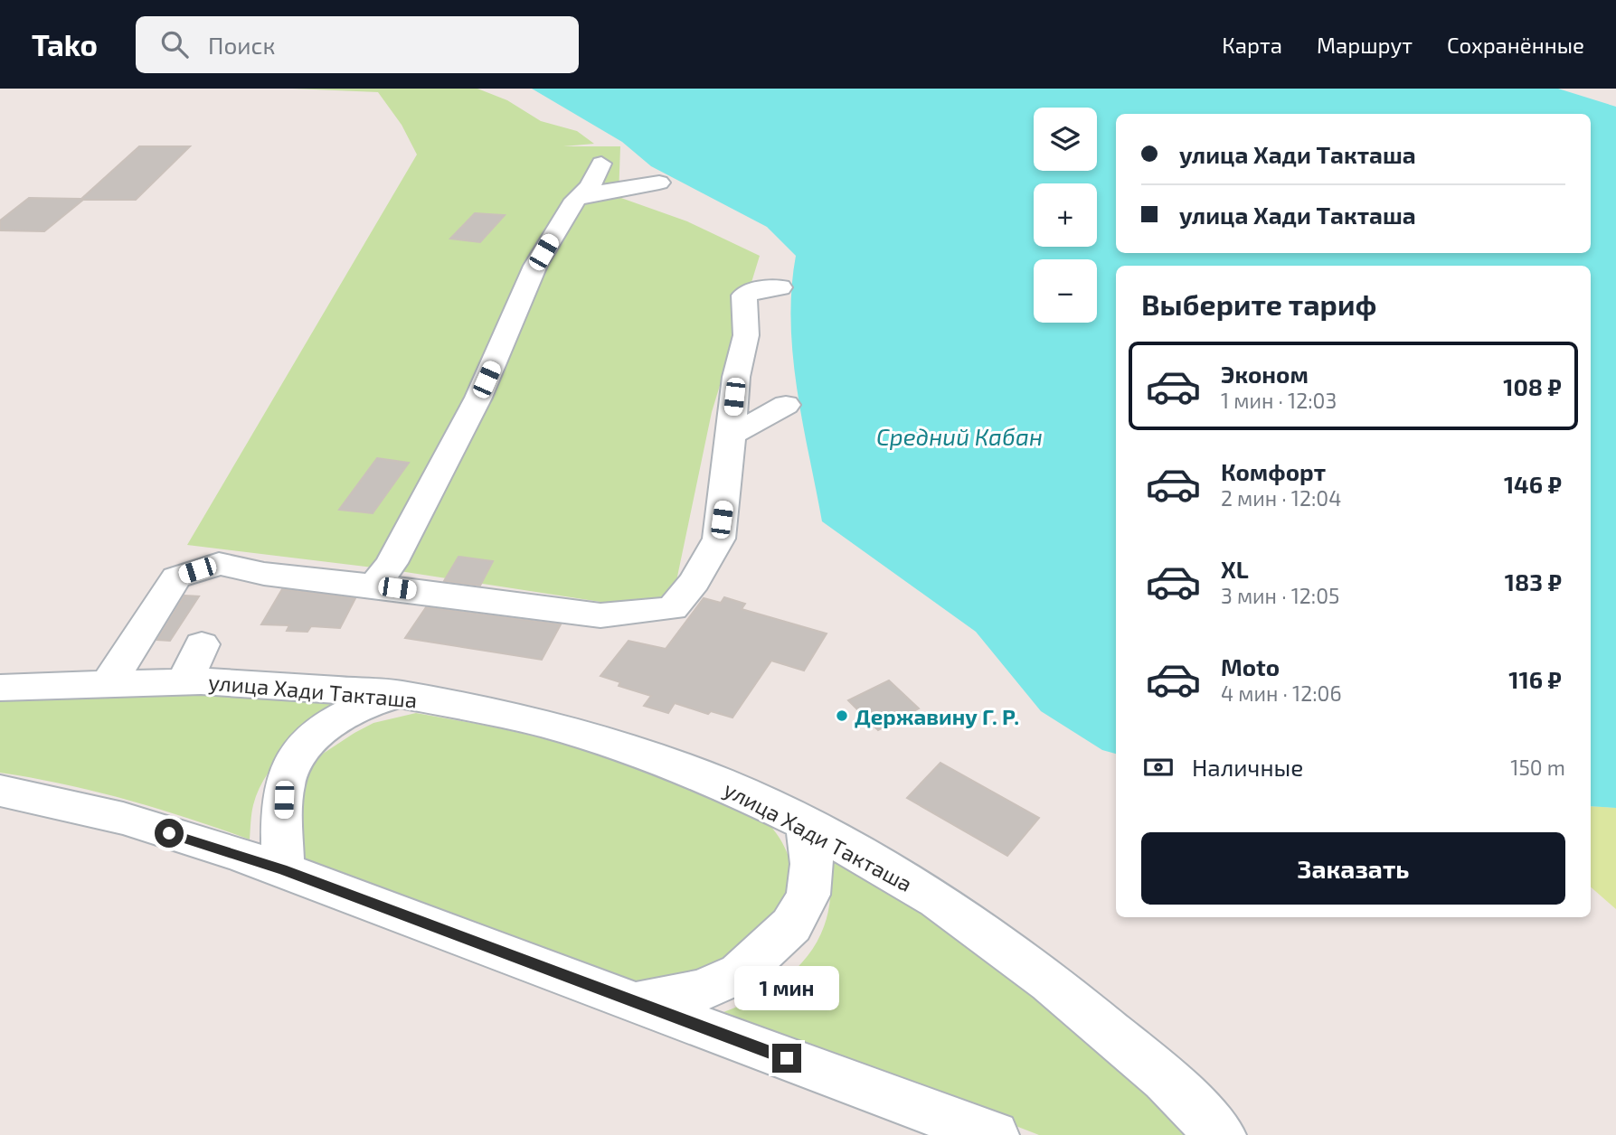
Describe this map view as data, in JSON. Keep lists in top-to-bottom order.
{
  "streets": {
    "street": ["улица Хади Такташа"]
  },
  "water": ["Средний Кабан"],
  "places": ["Державину Г. Р."],
  "page": {
    "header": "Tako",
    "search": "Поиск",
    "nav": ["Карта", "Маршрут", "Сохранённые"],
    "map_buttons": ["+", "−"],
    "banner": ["улица Хади Такташа", "улица Хади Такташа"],
    "heading": "Выберите тариф",
    "list": [
      {
        "name": "Эконом",
        "note": "1 мин · 12:03",
        "value": "108 ₽"
      },
      {
        "name": "Комфорт",
        "note": "2 мин · 12:04",
        "value": "146 ₽"
      },
      {
        "name": "XL",
        "note": "3 мин · 12:05",
        "value": "183 ₽"
      },
      {
        "name": "Moto",
        "note": "4 мин · 12:06",
        "value": "116 ₽"
      }
    ],
    "pay": ["Наличные", "150 m"],
    "buttons": "Заказать",
    "bubble": "1 мин"
  }
}
